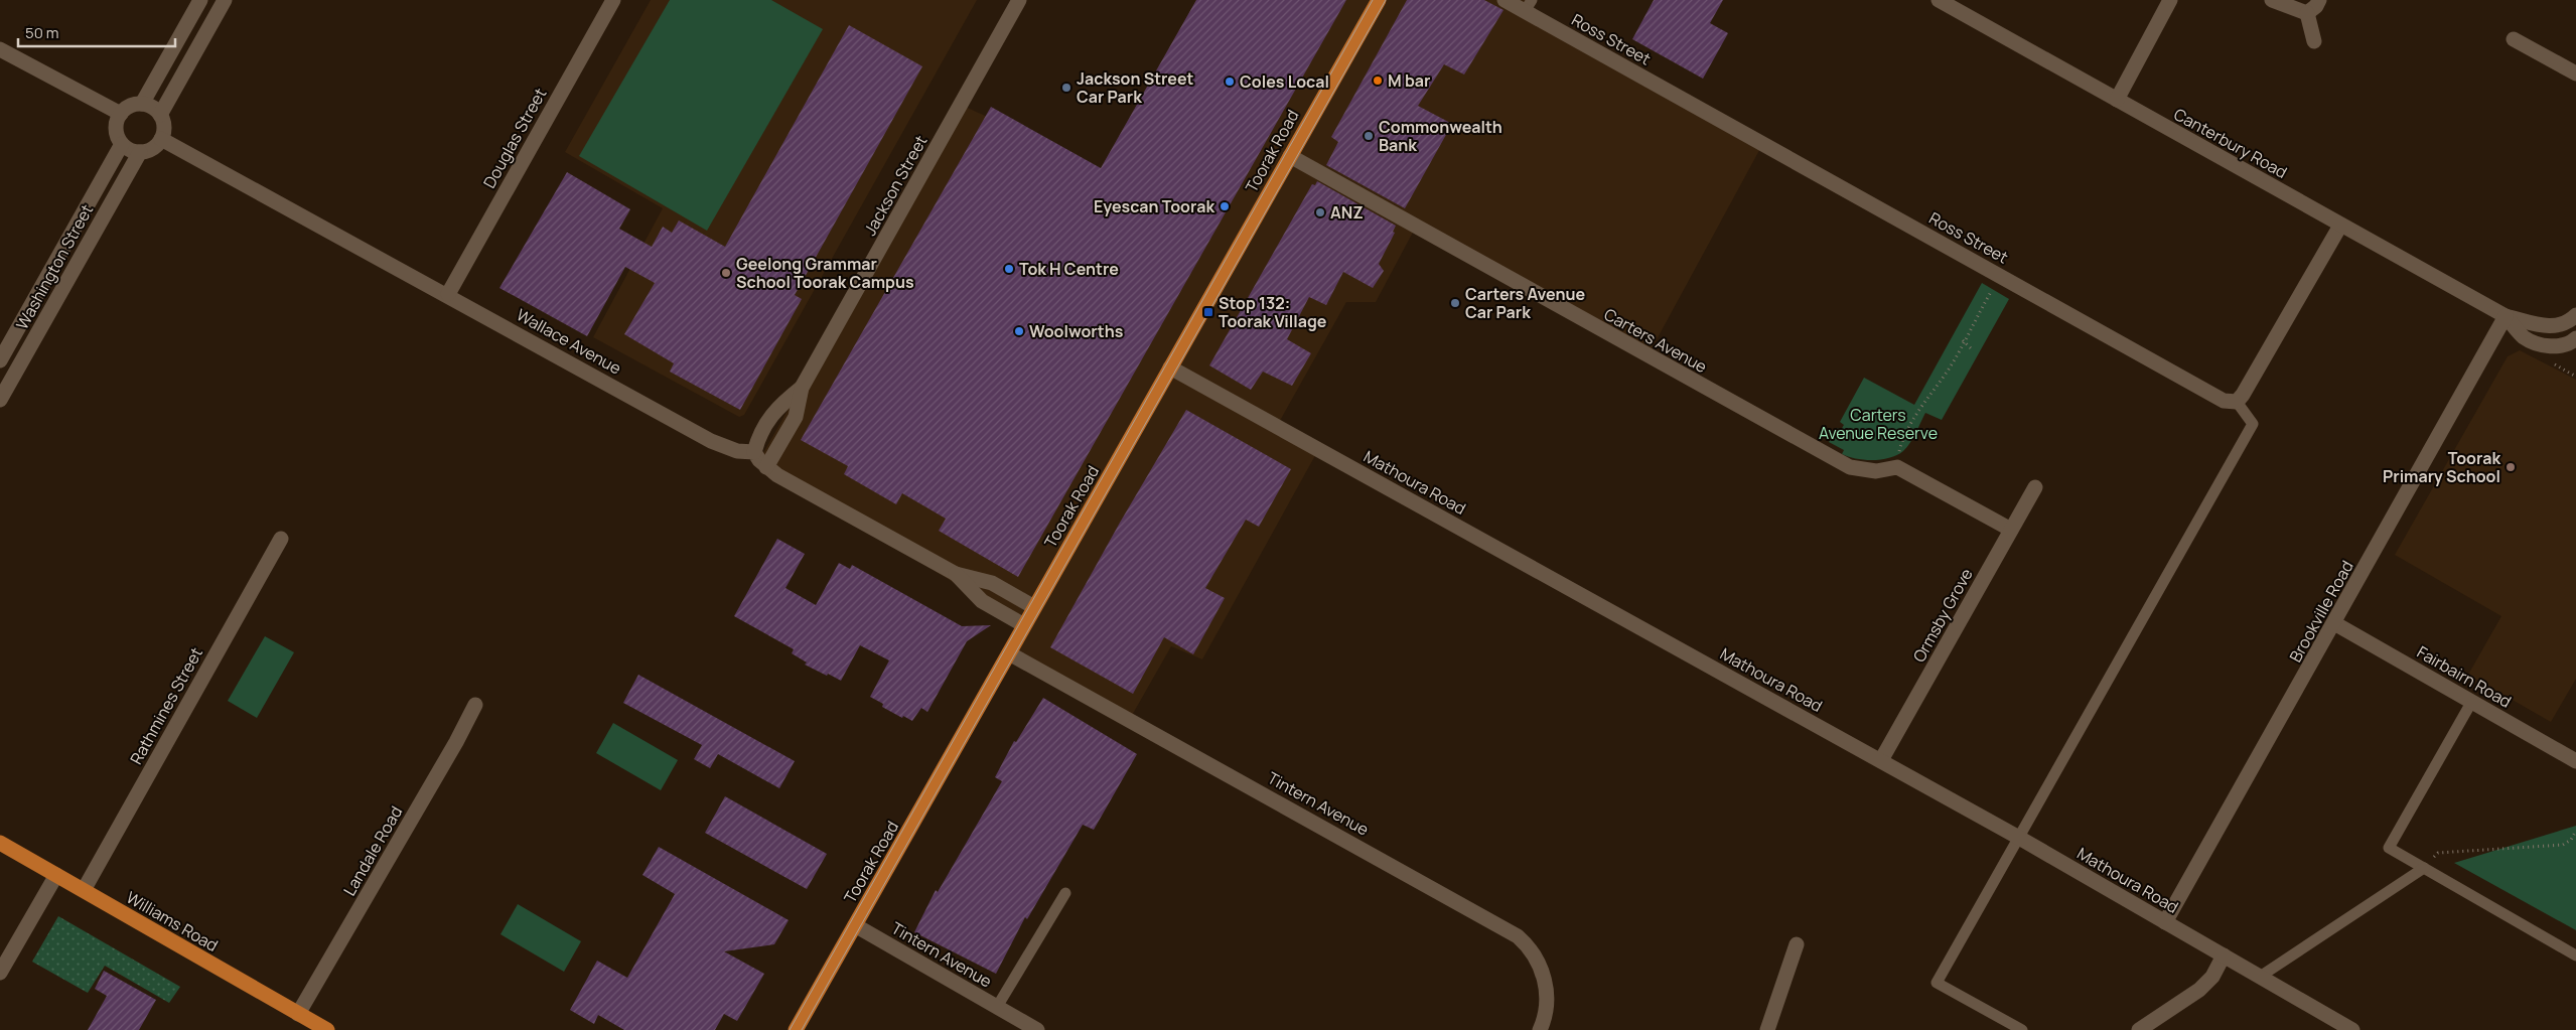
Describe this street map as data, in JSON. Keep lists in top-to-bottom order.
{
  "streets": {
    "main road": ["Toorak Road", "Williams Road"],
    "street": [
      "Ross Street",
      "Douglas Street",
      "Canterbury Road",
      "Jackson Street",
      "Washington Street",
      "Carters Avenue",
      "Wallace Avenue",
      "Mathoura Road",
      "Brookville Road",
      "Ormsby Grove",
      "Fairbairn Road",
      "Rathmines Street",
      "Tintern Avenue",
      "Landale Road"
    ]
  },
  "crossings": [
    ["Douglas Street", "Wallace Avenue"],
    ["Canterbury Road", "Brookville Road"],
    ["Toorak Road", "Carters Avenue"],
    ["Toorak Road", "Mathoura Road"],
    ["Toorak Road", "Tintern Avenue"],
    ["Jackson Street", "Wallace Avenue"],
    ["Washington Street", "Wallace Avenue"],
    ["Carters Avenue", "Ormsby Grove"],
    ["Mathoura Road", "Brookville Road"],
    ["Mathoura Road", "Ormsby Grove"],
    ["Brookville Road", "Fairbairn Road"],
    ["Rathmines Street", "Williams Road"],
    ["Landale Road", "Williams Road"]
  ],
  "parks": ["Carters Avenue Reserve"],
  "places": {
    "other": [
      "M bar",
      "Coles Local",
      "Jackson Street Car Park",
      "Commonwealth Bank",
      "Eyescan Toorak",
      "ANZ",
      "Tok H Centre",
      "Geelong Grammar School Toorak Campus",
      "Carters Avenue Car Park",
      "Woolworths",
      "Toorak Primary School"
    ],
    "transit": ["Stop 132: Toorak Village"]
  },
  "scale_bar": "50 m"
}
